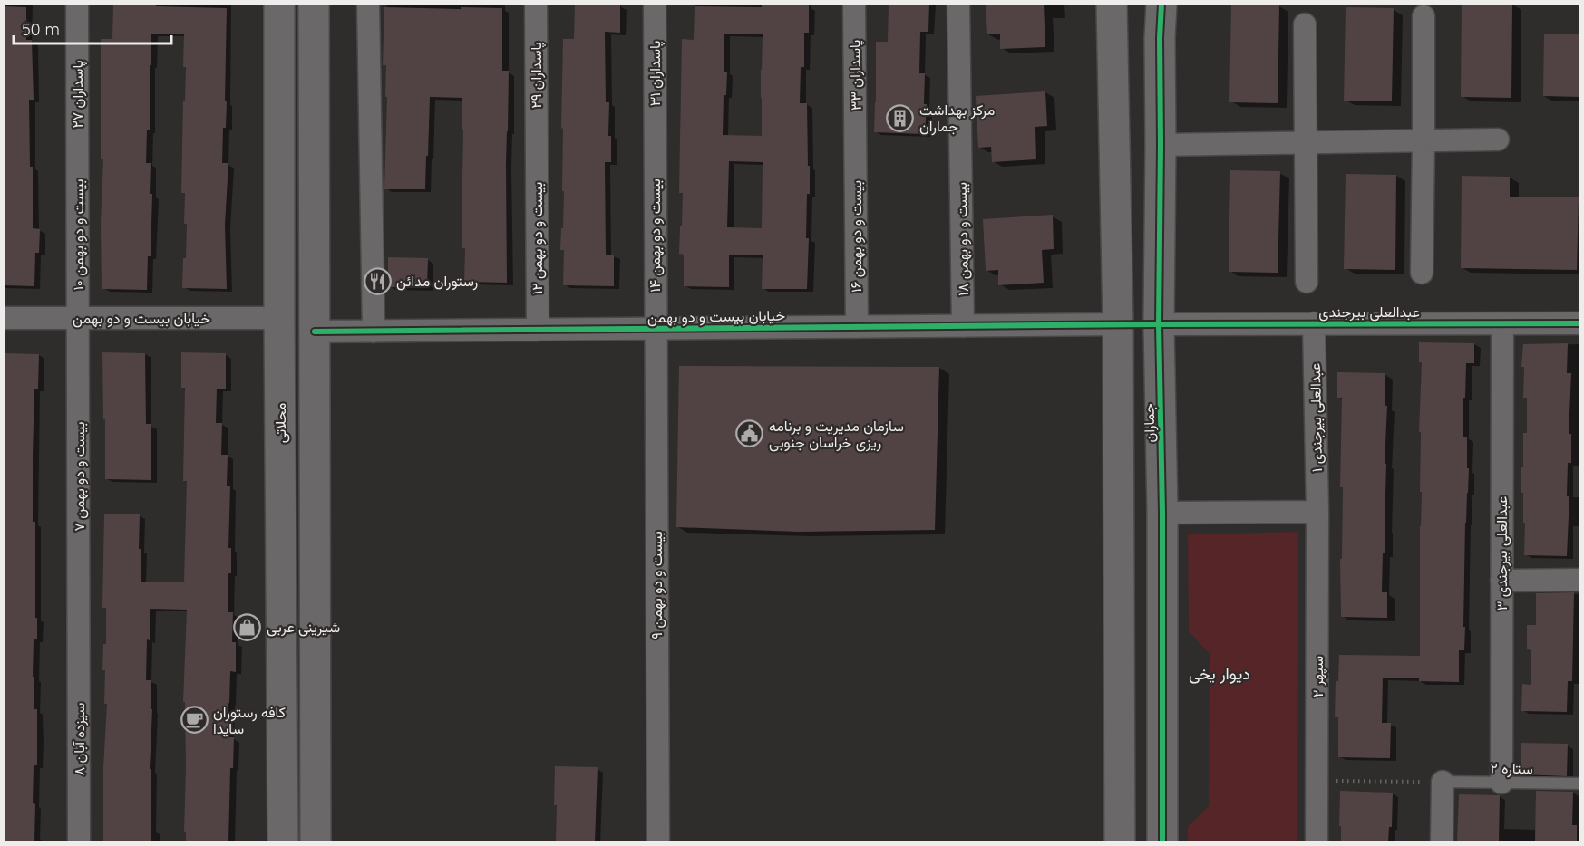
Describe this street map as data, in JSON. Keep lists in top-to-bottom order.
{
  "streets": {
    "street": [
      "پاسداران ۳۱",
      "پاسداران ۲۹",
      "پاسداران ۳۳",
      "پاسداران ۲۷",
      "بیست و دو بهمن ۱۰",
      "بیست و دو بهمن ۱۴",
      "بیست و دو بهمن ۱۶",
      "بیست و دو بهمن ۱۲",
      "بیست و دو بهمن ۱۸",
      "عبدالعلی بیرجندی",
      "خیابان بیست و دو بهمن",
      "عبدالعلی بیرجندی ۱",
      "محلاتی",
      "جماران",
      "بیست و دو بهمن ۷",
      "عبدالعلی بیرجندی ۳",
      "بیست و دو بهمن ۹",
      "سپهر ۲",
      "سیزده آبان ۸"
    ],
    "lane": ["ستاره ۲"]
  },
  "crossings": [
    ["پاسداران ۳۱", "بیست و دو بهمن ۱۴"],
    ["پاسداران ۲۹", "بیست و دو بهمن ۱۲"],
    ["پاسداران ۳۳", "بیست و دو بهمن ۱۶"],
    ["پاسداران ۲۷", "بیست و دو بهمن ۱۰"],
    ["بیست و دو بهمن ۱۰", "خیابان بیست و دو بهمن"],
    ["بیست و دو بهمن ۱۰", "بیست و دو بهمن ۷"],
    ["بیست و دو بهمن ۱۴", "خیابان بیست و دو بهمن"],
    ["بیست و دو بهمن ۱۴", "بیست و دو بهمن ۹"],
    ["بیست و دو بهمن ۱۶", "خیابان بیست و دو بهمن"],
    ["بیست و دو بهمن ۱۲", "خیابان بیست و دو بهمن"],
    ["بیست و دو بهمن ۱۸", "خیابان بیست و دو بهمن"],
    ["عبدالعلی بیرجندی", "عبدالعلی بیرجندی ۱"],
    ["عبدالعلی بیرجندی", "جماران"],
    ["عبدالعلی بیرجندی", "عبدالعلی بیرجندی ۳"],
    ["خیابان بیست و دو بهمن", "محلاتی"],
    ["خیابان بیست و دو بهمن", "جماران"],
    ["خیابان بیست و دو بهمن", "بیست و دو بهمن ۷"],
    ["خیابان بیست و دو بهمن", "بیست و دو بهمن ۹"],
    ["عبدالعلی بیرجندی ۱", "سپهر ۲"],
    ["بیست و دو بهمن ۷", "سیزده آبان ۸"],
    ["عبدالعلی بیرجندی ۳", "ستاره ۲"]
  ],
  "districts": ["دیوار یخی"],
  "places": {
    "building": ["مرکز بهداشت جماران"],
    "restaurant": ["رستوران مدائن"],
    "public building": ["سازمان مدیریت و برنامه ریزی خراسان جنوبی"],
    "shop": ["شیرینی عربی"],
    "cafe": ["کافه رستوران سایدا"]
  },
  "scale_bar": "50 m"
}
